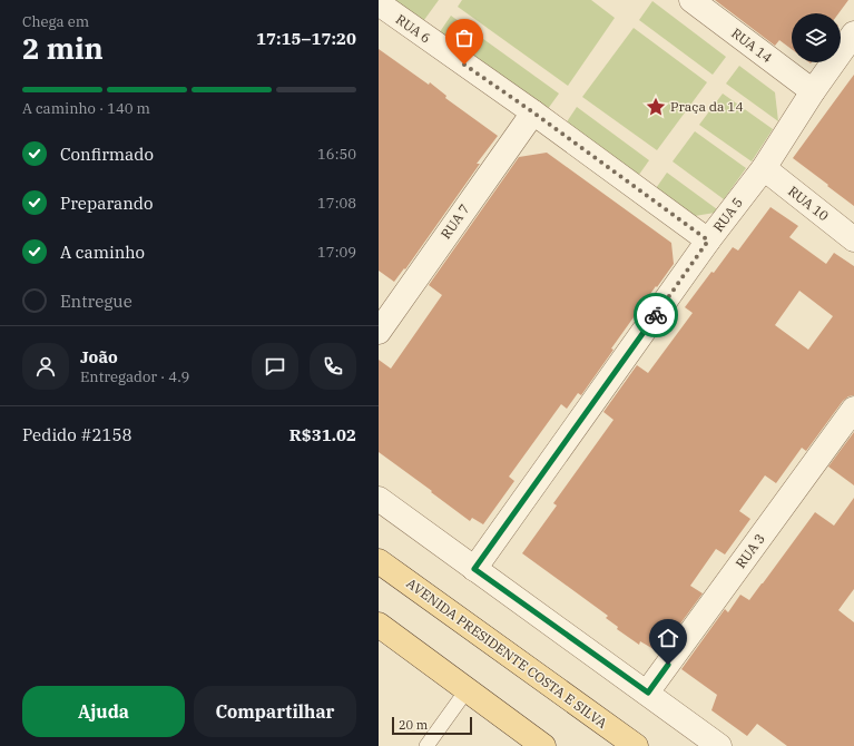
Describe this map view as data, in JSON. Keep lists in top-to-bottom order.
{
  "streets": {
    "main road": ["AVENIDA PRESIDENTE COSTA E SILVA"],
    "street": [
      "RUA 6",
      "RUA 14",
      "RUA 10",
      "RUA 5",
      "RUA 7",
      "RUA 3"
    ]
  },
  "crossings": [
    ["RUA 6", "RUA 5"],
    ["RUA 6", "RUA 7"],
    ["RUA 14", "RUA 5"],
    ["RUA 10", "RUA 5"]
  ],
  "places": {
    "place": ["Praça da 14"]
  },
  "scale_bar": "20 m",
  "page": {
    "heading": ["2 min", "Chega em", "17:15–17:20"],
    "panel": [
      "João",
      "Entregador · 4.9",
      "Pedido #2158",
      "R$31.02"
    ],
    "bar": "A caminho · 140 m",
    "list": [
      ["Confirmado", "16:50"],
      ["Preparando", "17:08"],
      ["A caminho", "17:09"],
      "Entregue"
    ],
    "buttons": ["Ajuda", "Compartilhar"],
    "scale": "20 m"
  }
}
